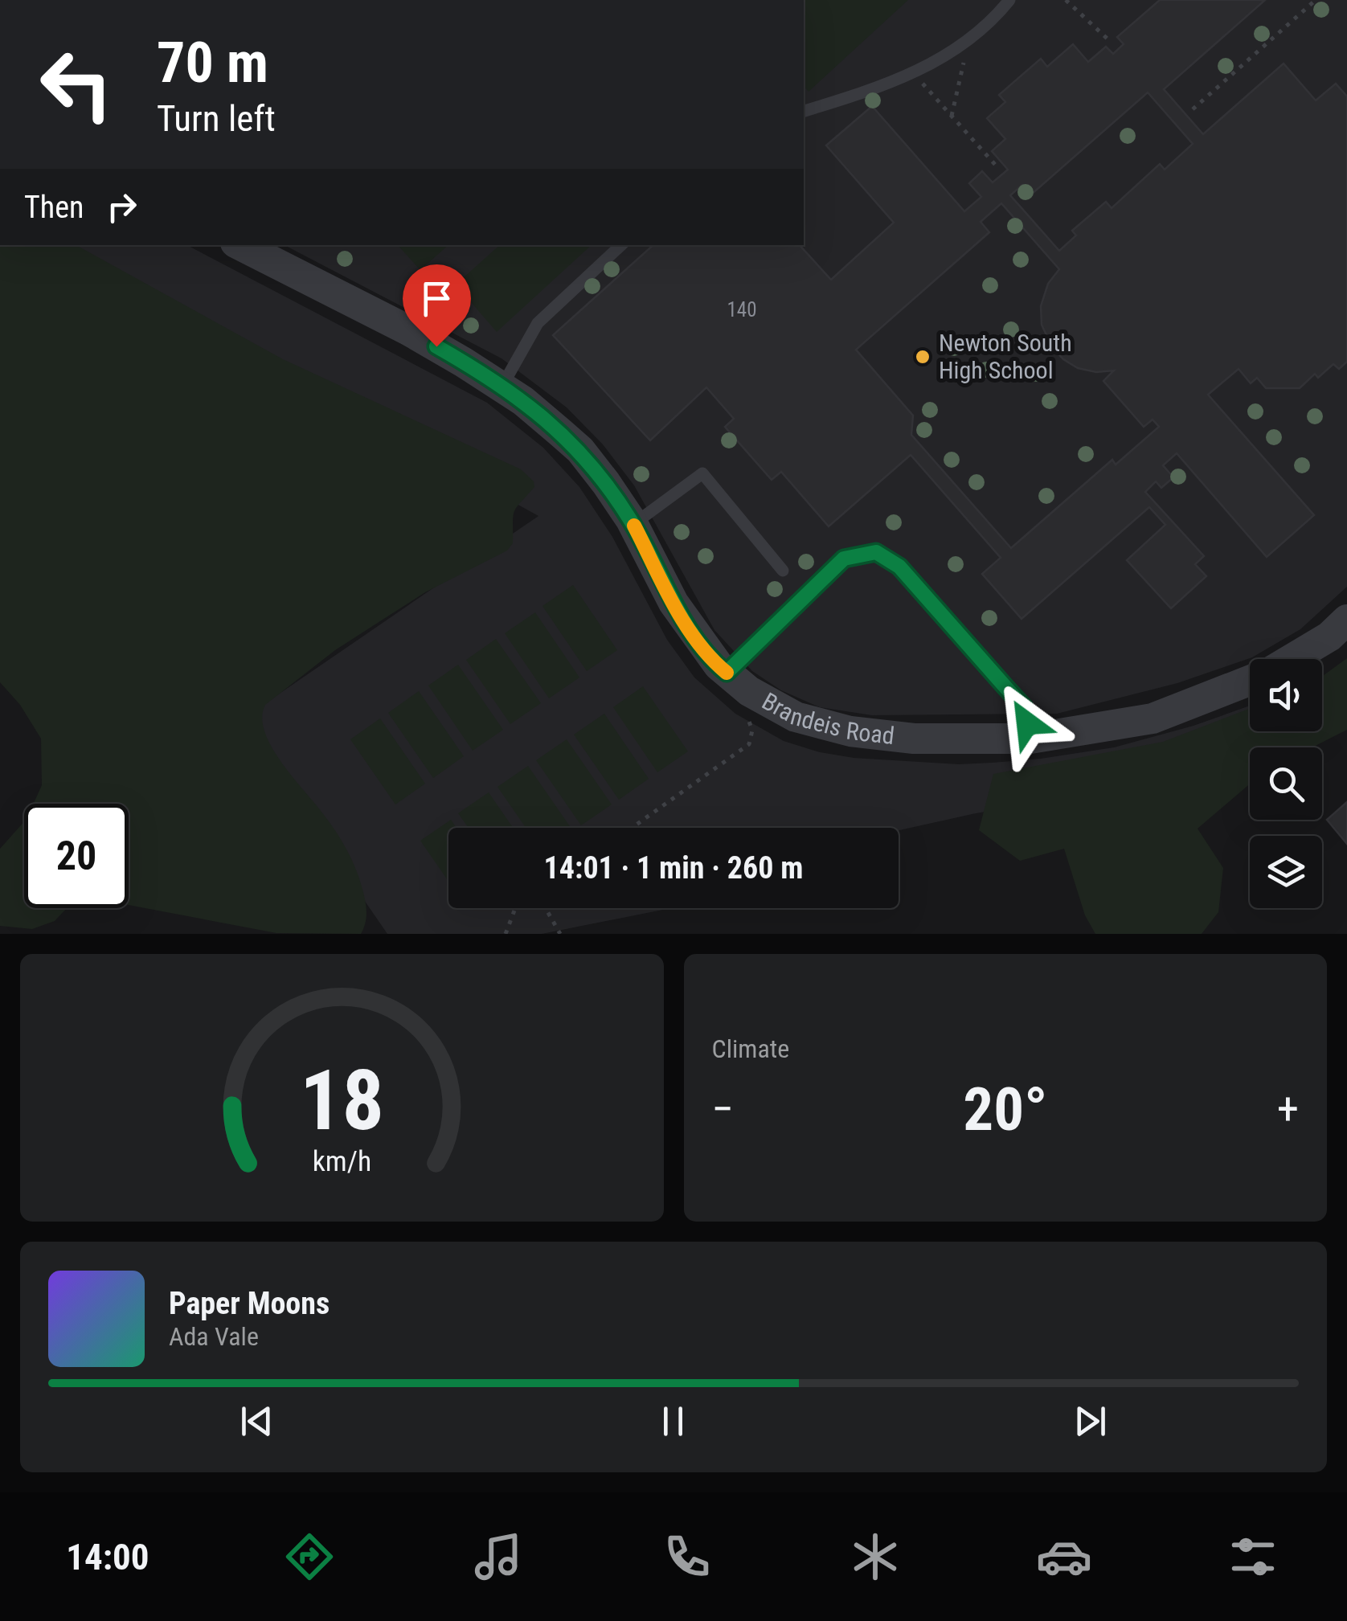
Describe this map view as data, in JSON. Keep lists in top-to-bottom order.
{
  "streets": {
    "street": ["Brandeis Road"]
  },
  "places": ["Newton South High School"],
  "house_numbers": ["140"],
  "page": {
    "turn": ["70 m", "Turn left"],
    "then": "Then",
    "limit": "20",
    "trip": "14:01 · 1 min · 260 m",
    "tile": "Climate",
    "heat": ["−", "20°", "+"],
    "song": ["Paper Moons", "Ada Vale"],
    "tabs": "14:00",
    "gauge": ["18", "km/h"]
  }
}
